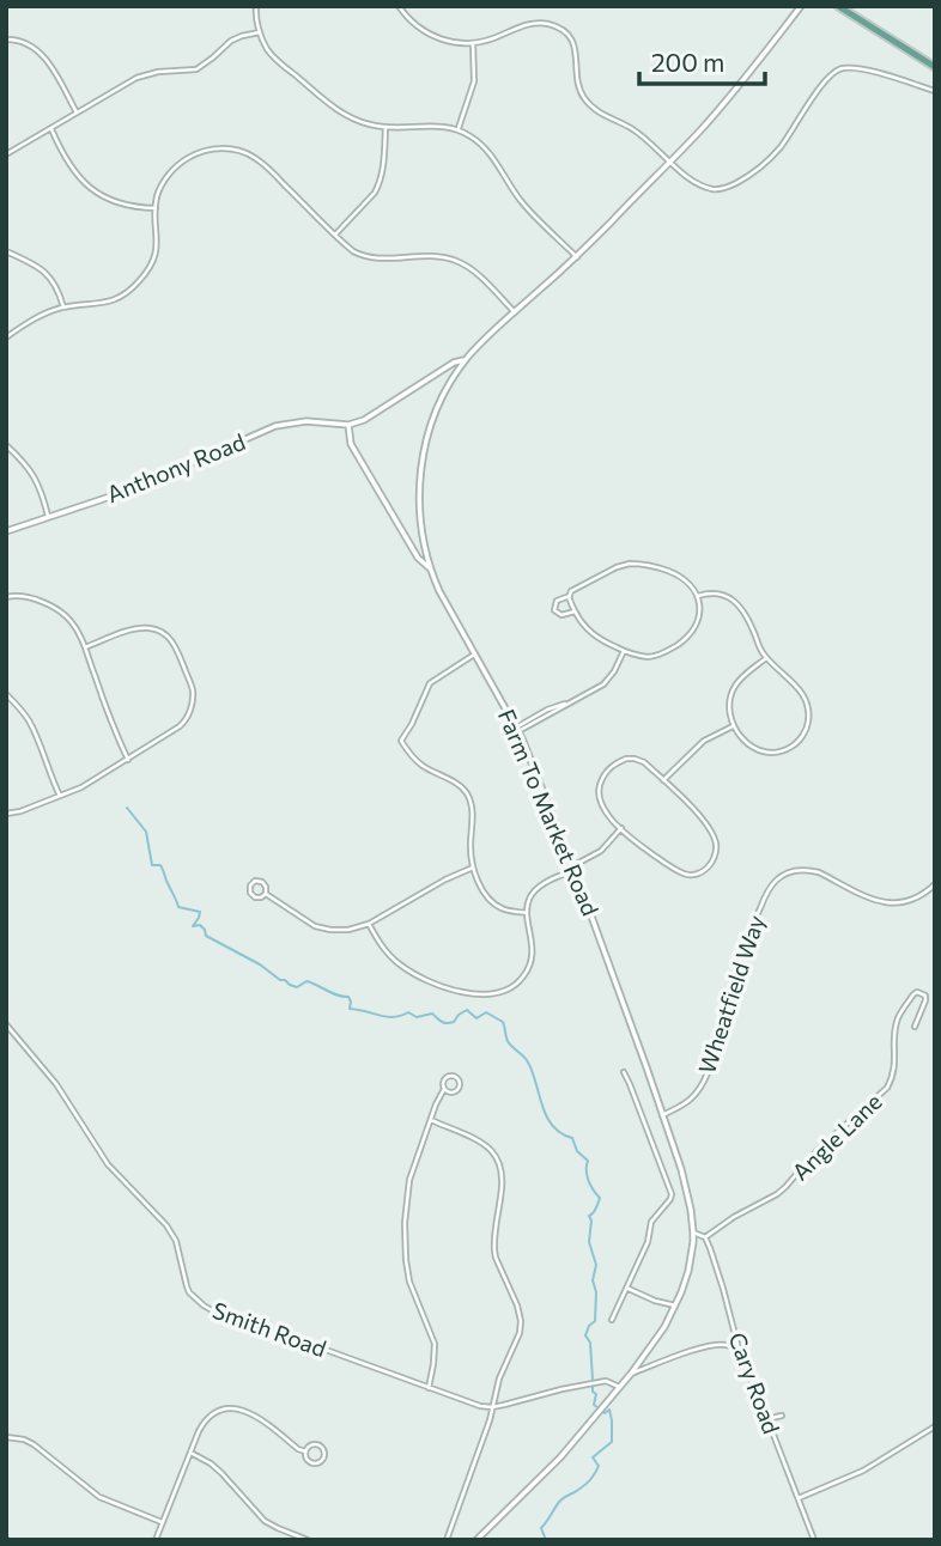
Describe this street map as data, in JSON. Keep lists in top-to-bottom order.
{
  "streets": {
    "street": [
      "Anthony Road",
      "Farm To Market Road",
      "Wheatfield Way",
      "Angle Lane",
      "Smith Road",
      "Cary Road"
    ]
  },
  "crossings": [
    ["Farm To Market Road", "Wheatfield Way"],
    ["Farm To Market Road", "Smith Road"],
    ["Angle Lane", "Cary Road"]
  ],
  "scale_bar": "200 m"
}
